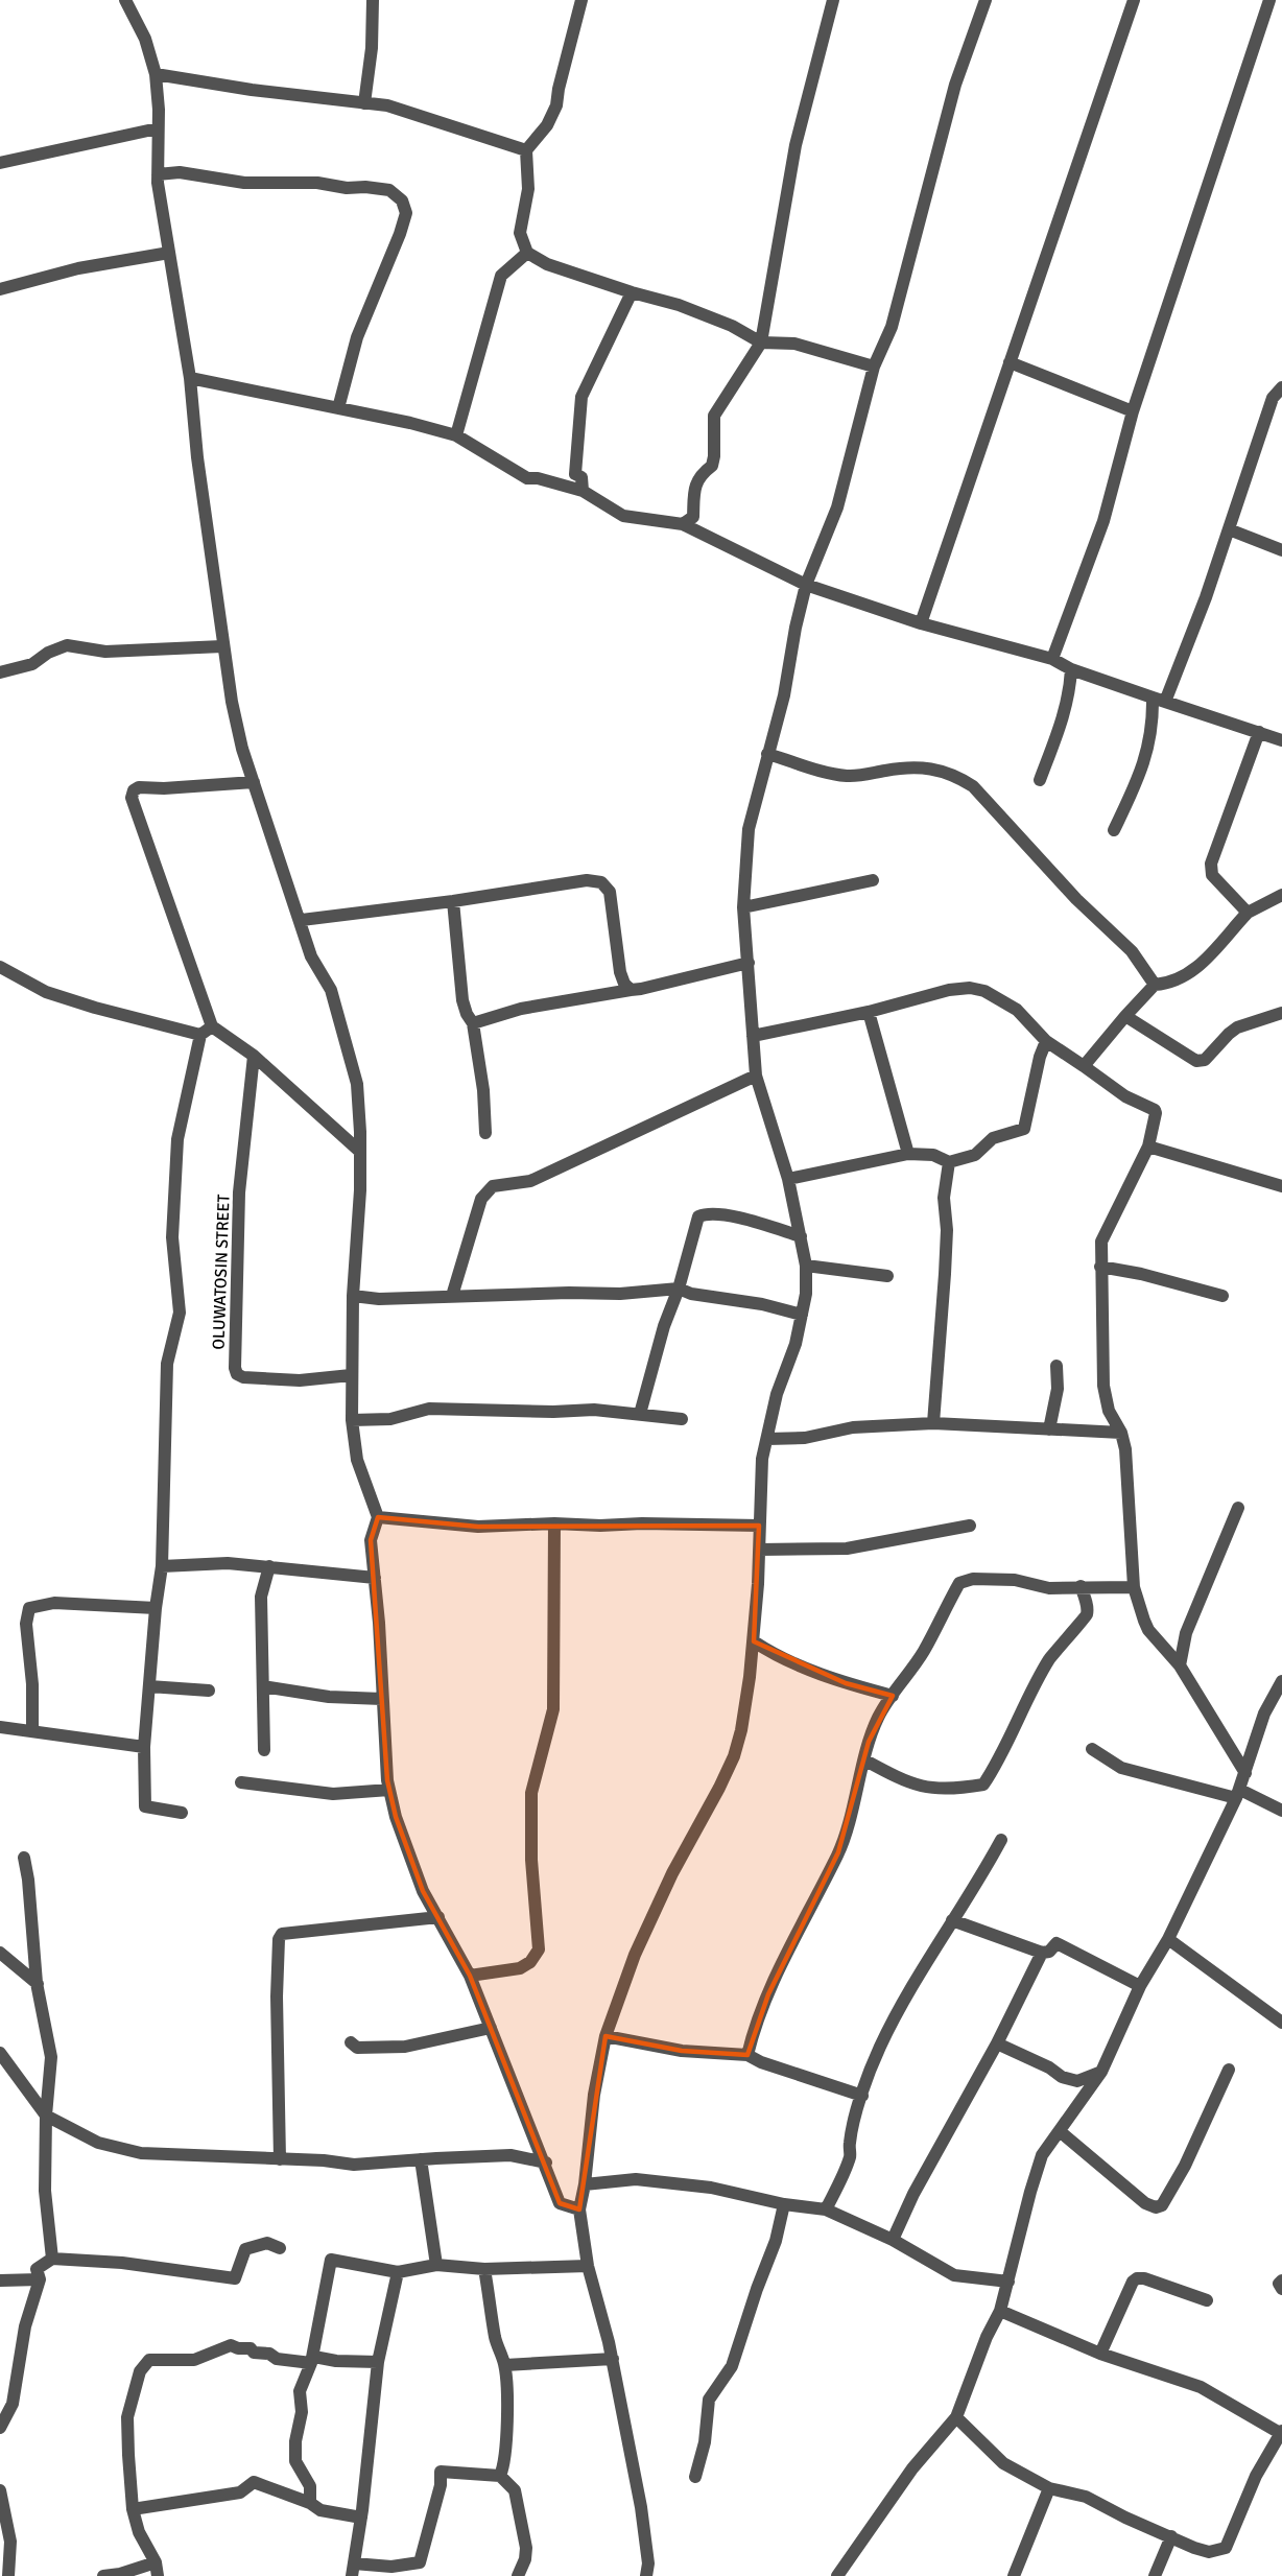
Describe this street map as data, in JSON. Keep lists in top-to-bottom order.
{
  "streets": {
    "street": ["OLUWATOSIN STREET"]
  }
}
